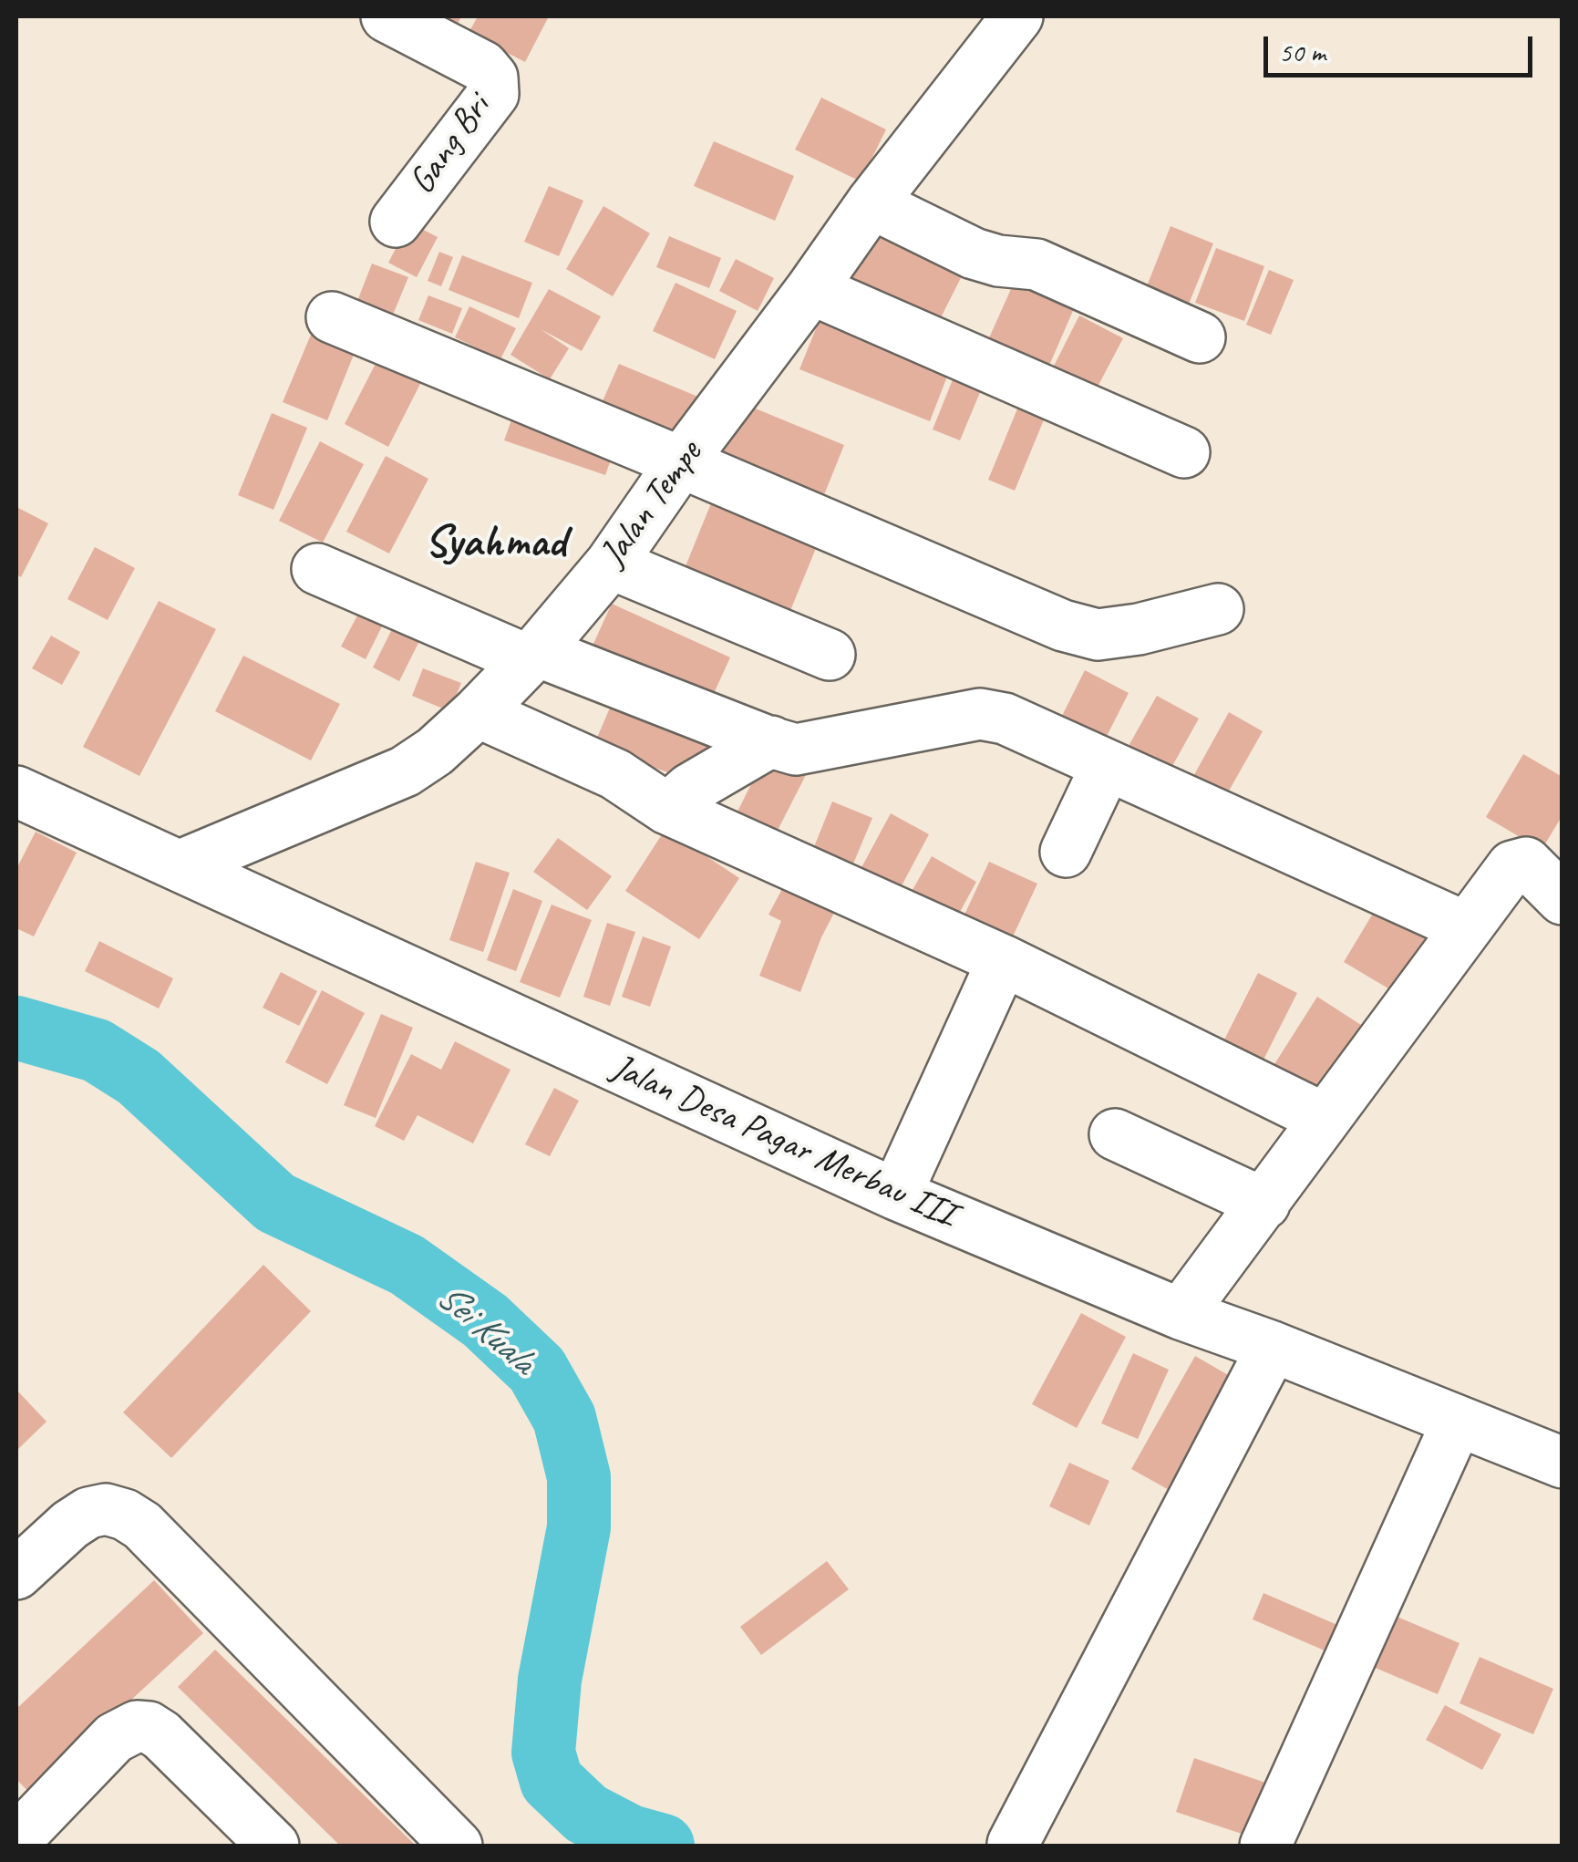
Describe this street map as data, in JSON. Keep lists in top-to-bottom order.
{
  "streets": {
    "street": ["Gang Bri", "Jalan Tempe", "Jalan Desa Pagar Merbau III"]
  },
  "crossings": [
    ["Jalan Tempe", "Jalan Desa Pagar Merbau III"]
  ],
  "districts": ["Syahmad"],
  "water": ["Sei Kuala"],
  "scale_bar": "50 m"
}
